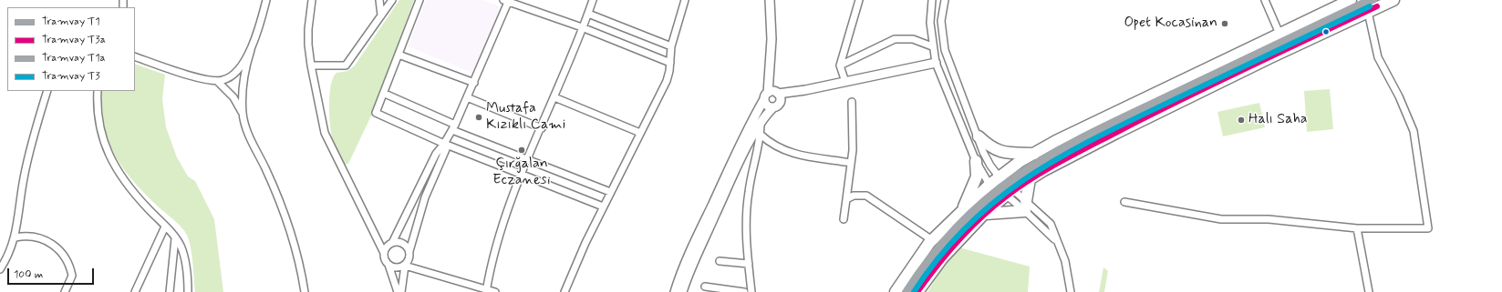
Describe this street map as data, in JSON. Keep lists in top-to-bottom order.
{
  "places": [
    "Opet Kocasinan",
    "Mustafa Kızıklı Cami",
    "Halı Saha",
    "Çırğalan Eczanesi"
  ],
  "lines": [
    "tram line T1",
    "tram line T1a",
    "tram line T3a",
    "tram line T3"
  ],
  "legend": [
    "Tramvay T1",
    "Tramvay T3a",
    "Tramvay T1a",
    "Tramvay T3"
  ],
  "scale_bar": "100 m"
}
